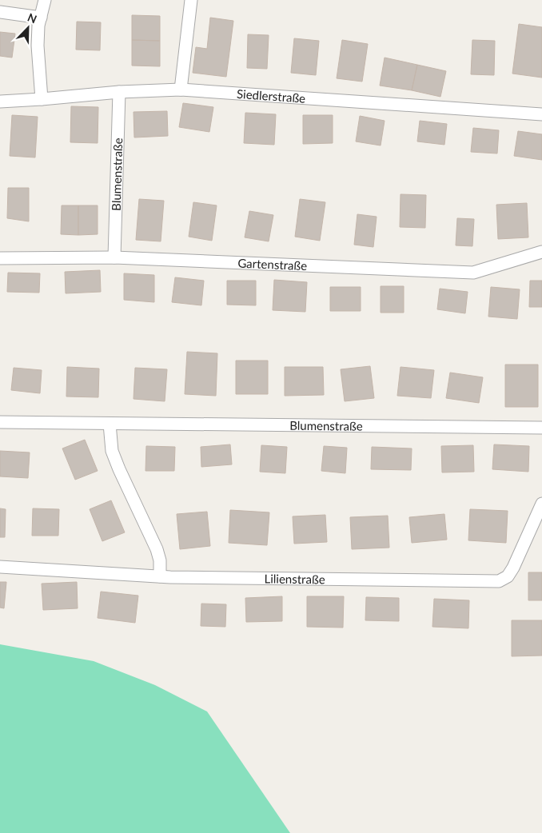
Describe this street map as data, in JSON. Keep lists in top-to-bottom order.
{
  "streets": {
    "street": [
      "Siedlerstraße",
      "Blumenstraße",
      "Gartenstraße",
      "Lilienstraße"
    ]
  },
  "crossings": [
    ["Siedlerstraße", "Blumenstraße"],
    ["Blumenstraße", "Gartenstraße"]
  ],
  "north": "top right"
}
